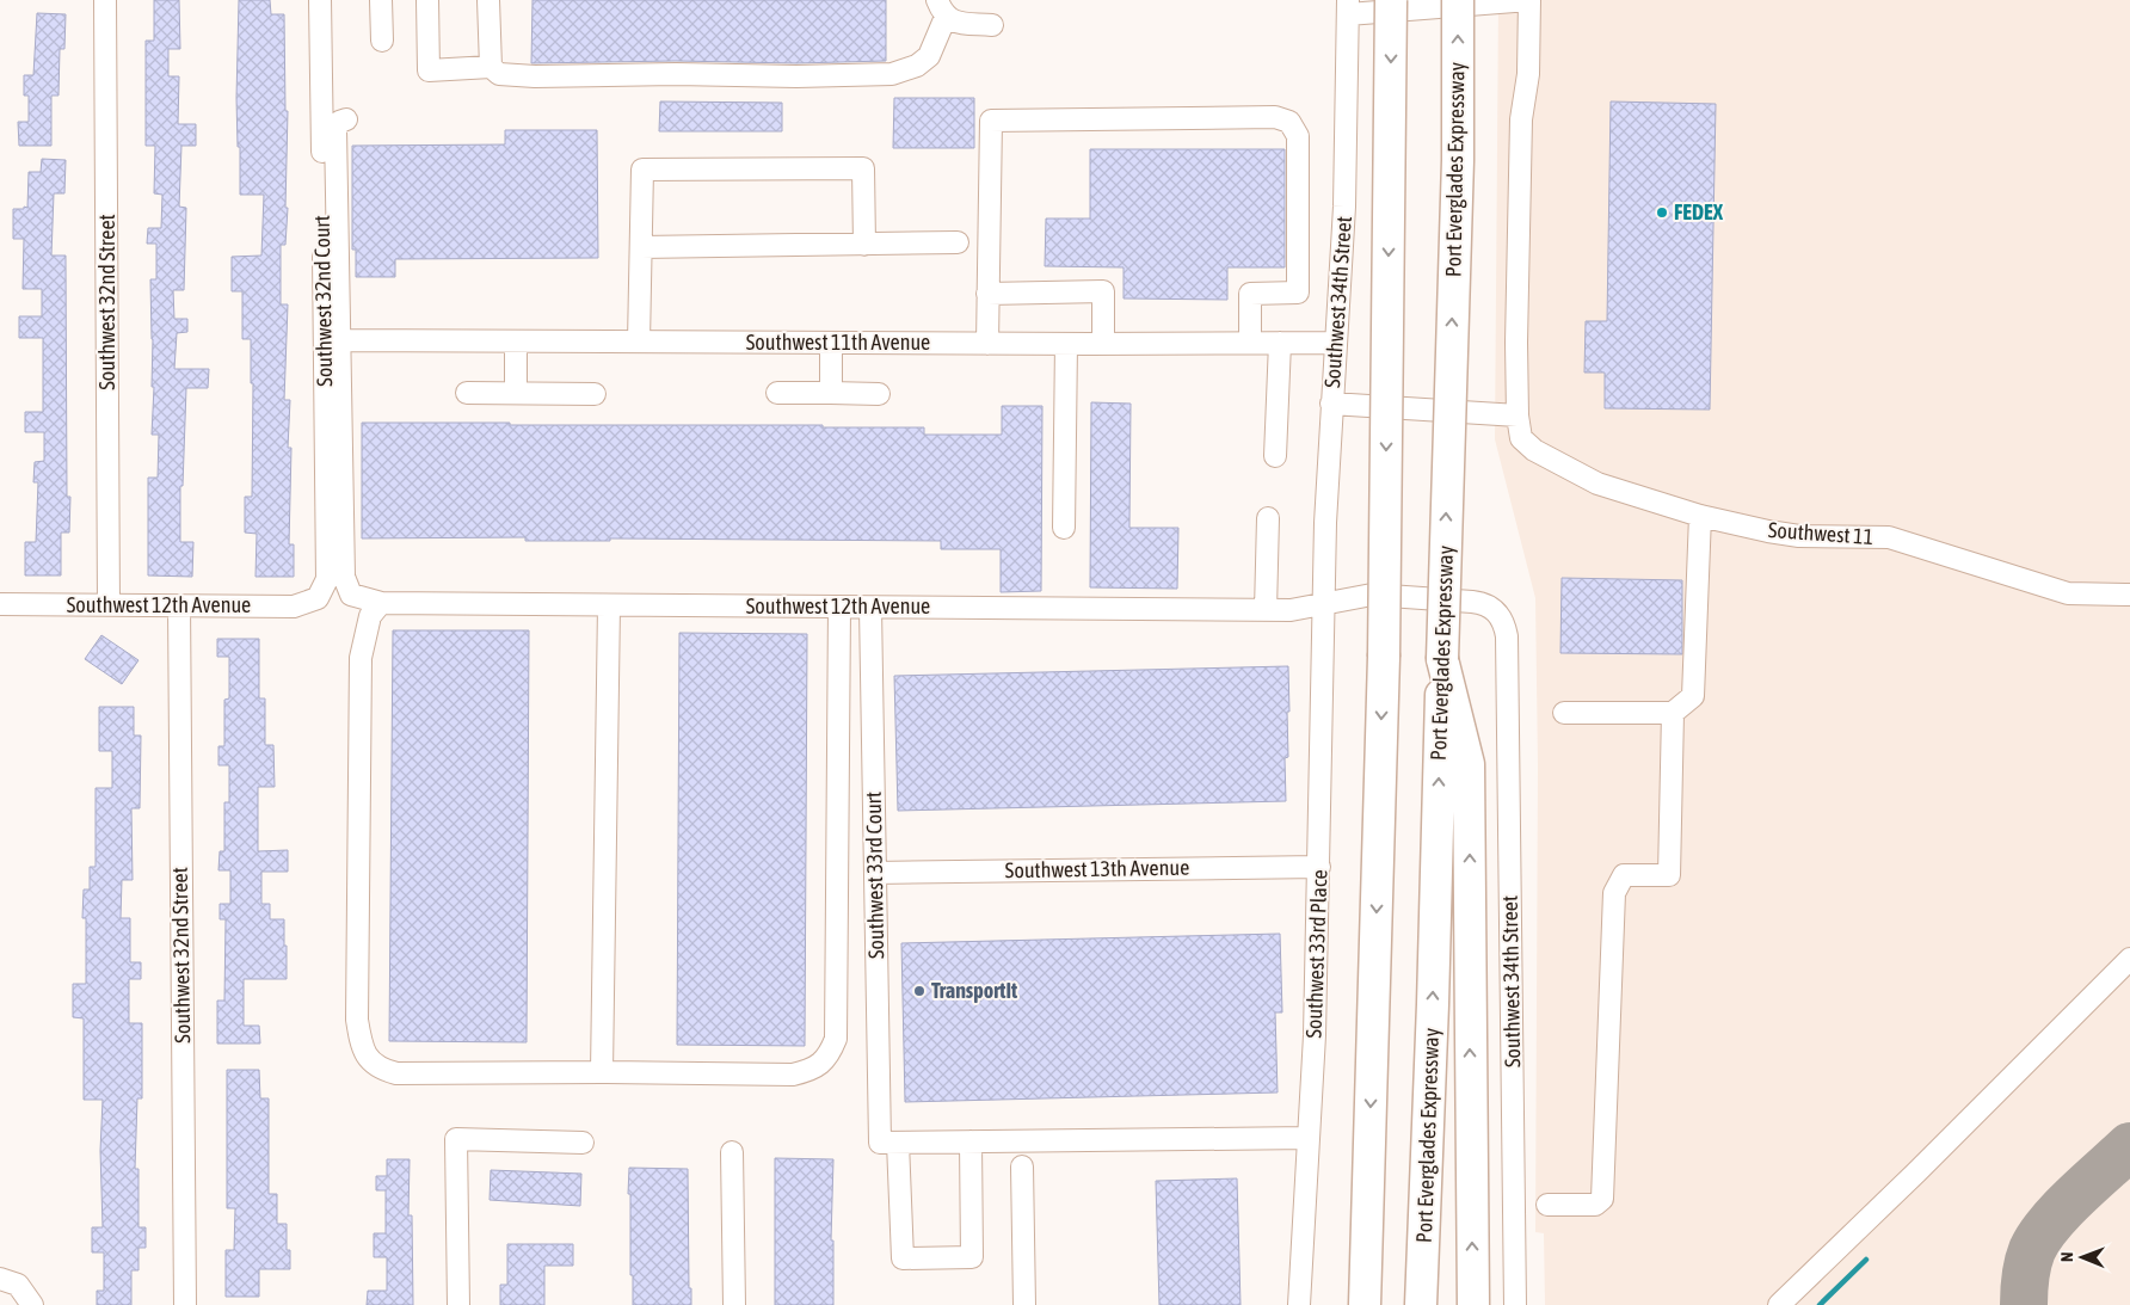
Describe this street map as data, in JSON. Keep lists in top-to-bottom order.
{
  "streets": {
    "highway": ["Port Everglades Expressway"],
    "street": [
      "Southwest 32nd Court",
      "Southwest 32nd Street",
      "Southwest 34th Street",
      "Southwest 11th Avenue",
      "Southwest 11",
      "Southwest 12th Avenue",
      "Southwest 13th Avenue",
      "Southwest 33rd Court",
      "Southwest 33rd Place"
    ]
  },
  "crossings": [
    ["Southwest 32nd Court", "Southwest 11th Avenue"],
    ["Southwest 32nd Court", "Southwest 12th Avenue"],
    ["Southwest 32nd Street", "Southwest 12th Avenue"],
    ["Southwest 34th Street", "Southwest 11th Avenue"],
    ["Southwest 34th Street", "Southwest 12th Avenue"],
    ["Southwest 34th Street", "Southwest 33rd Place"],
    ["Southwest 12th Avenue", "Southwest 33rd Court"],
    ["Southwest 12th Avenue", "Southwest 33rd Place"],
    ["Southwest 13th Avenue", "Southwest 33rd Court"],
    ["Southwest 13th Avenue", "Southwest 33rd Place"]
  ],
  "places": ["FEDEX", "TransportIt"],
  "north": "left"
}
